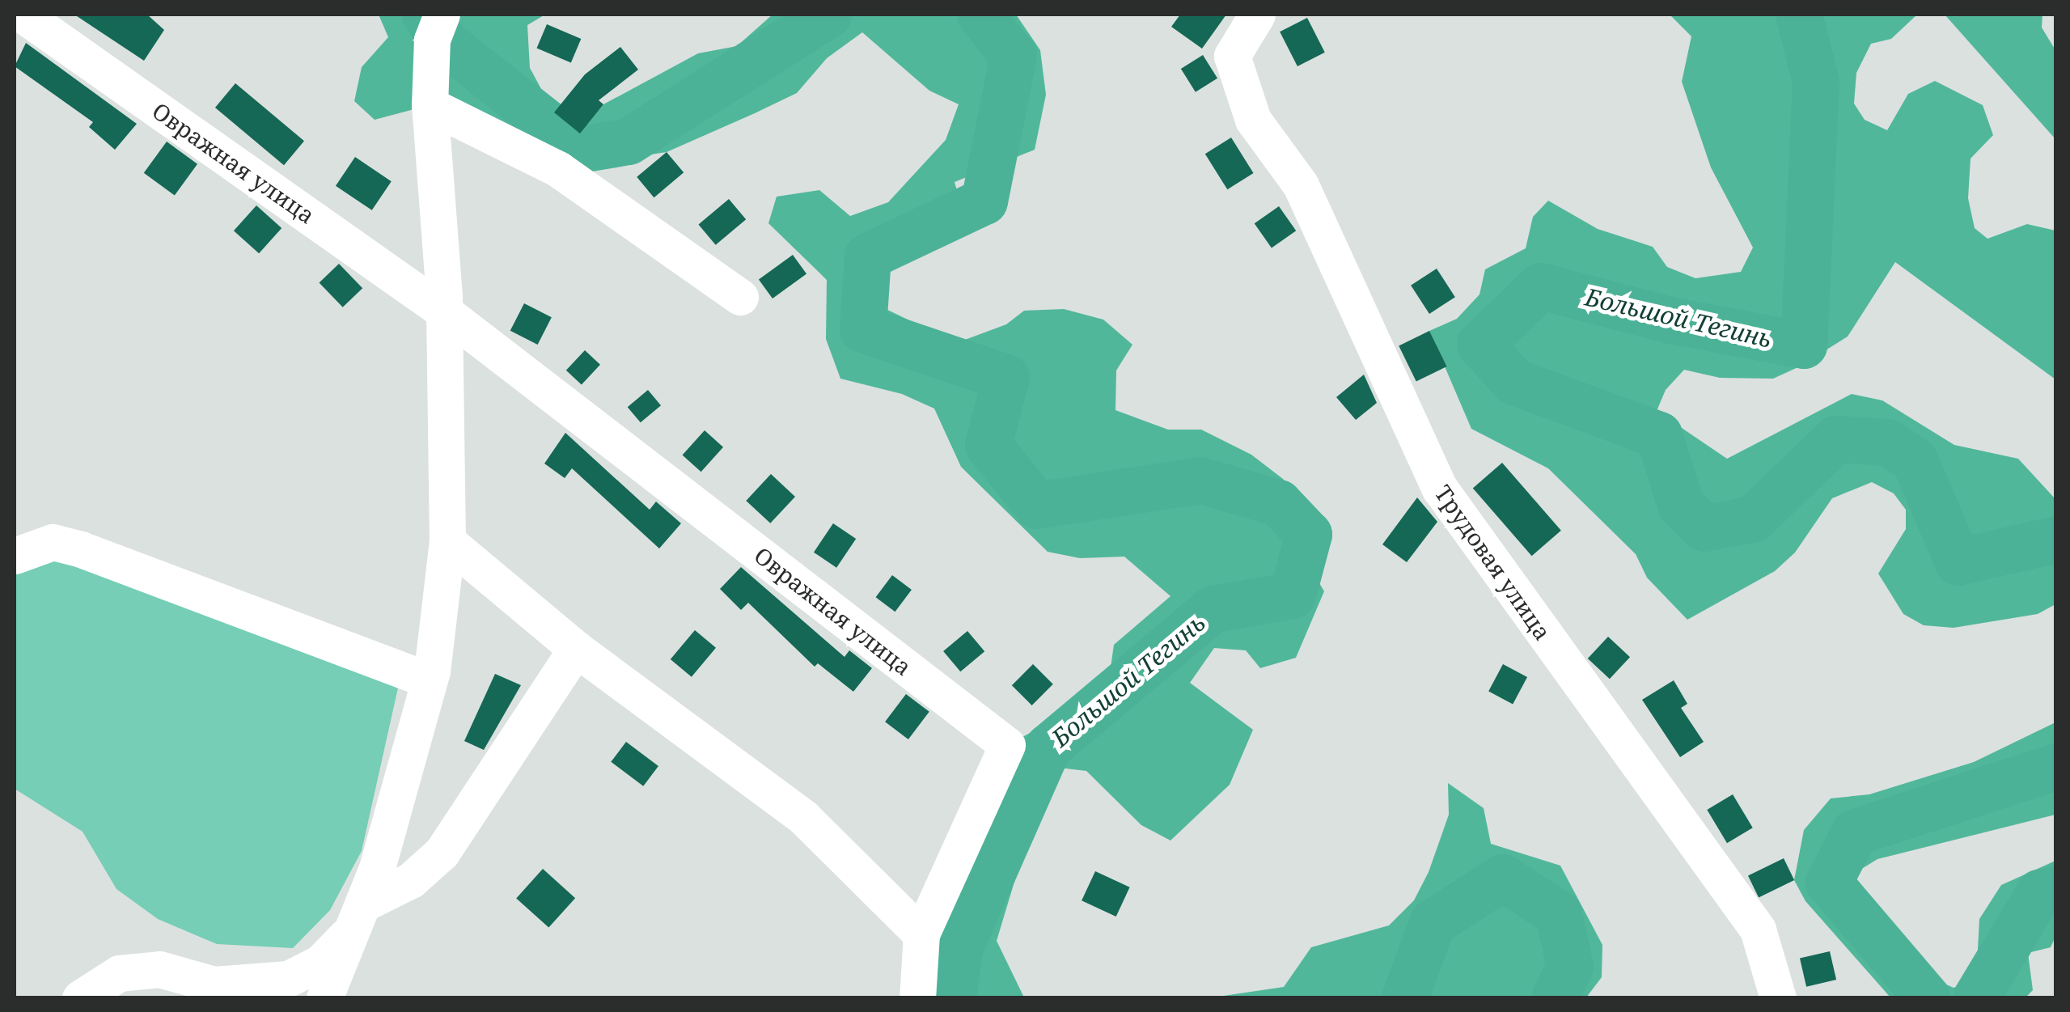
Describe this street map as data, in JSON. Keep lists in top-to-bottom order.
{
  "streets": {
    "street": ["Овражная улица", "Трудовая улица"]
  },
  "water": ["Большой Тегинь"]
}
